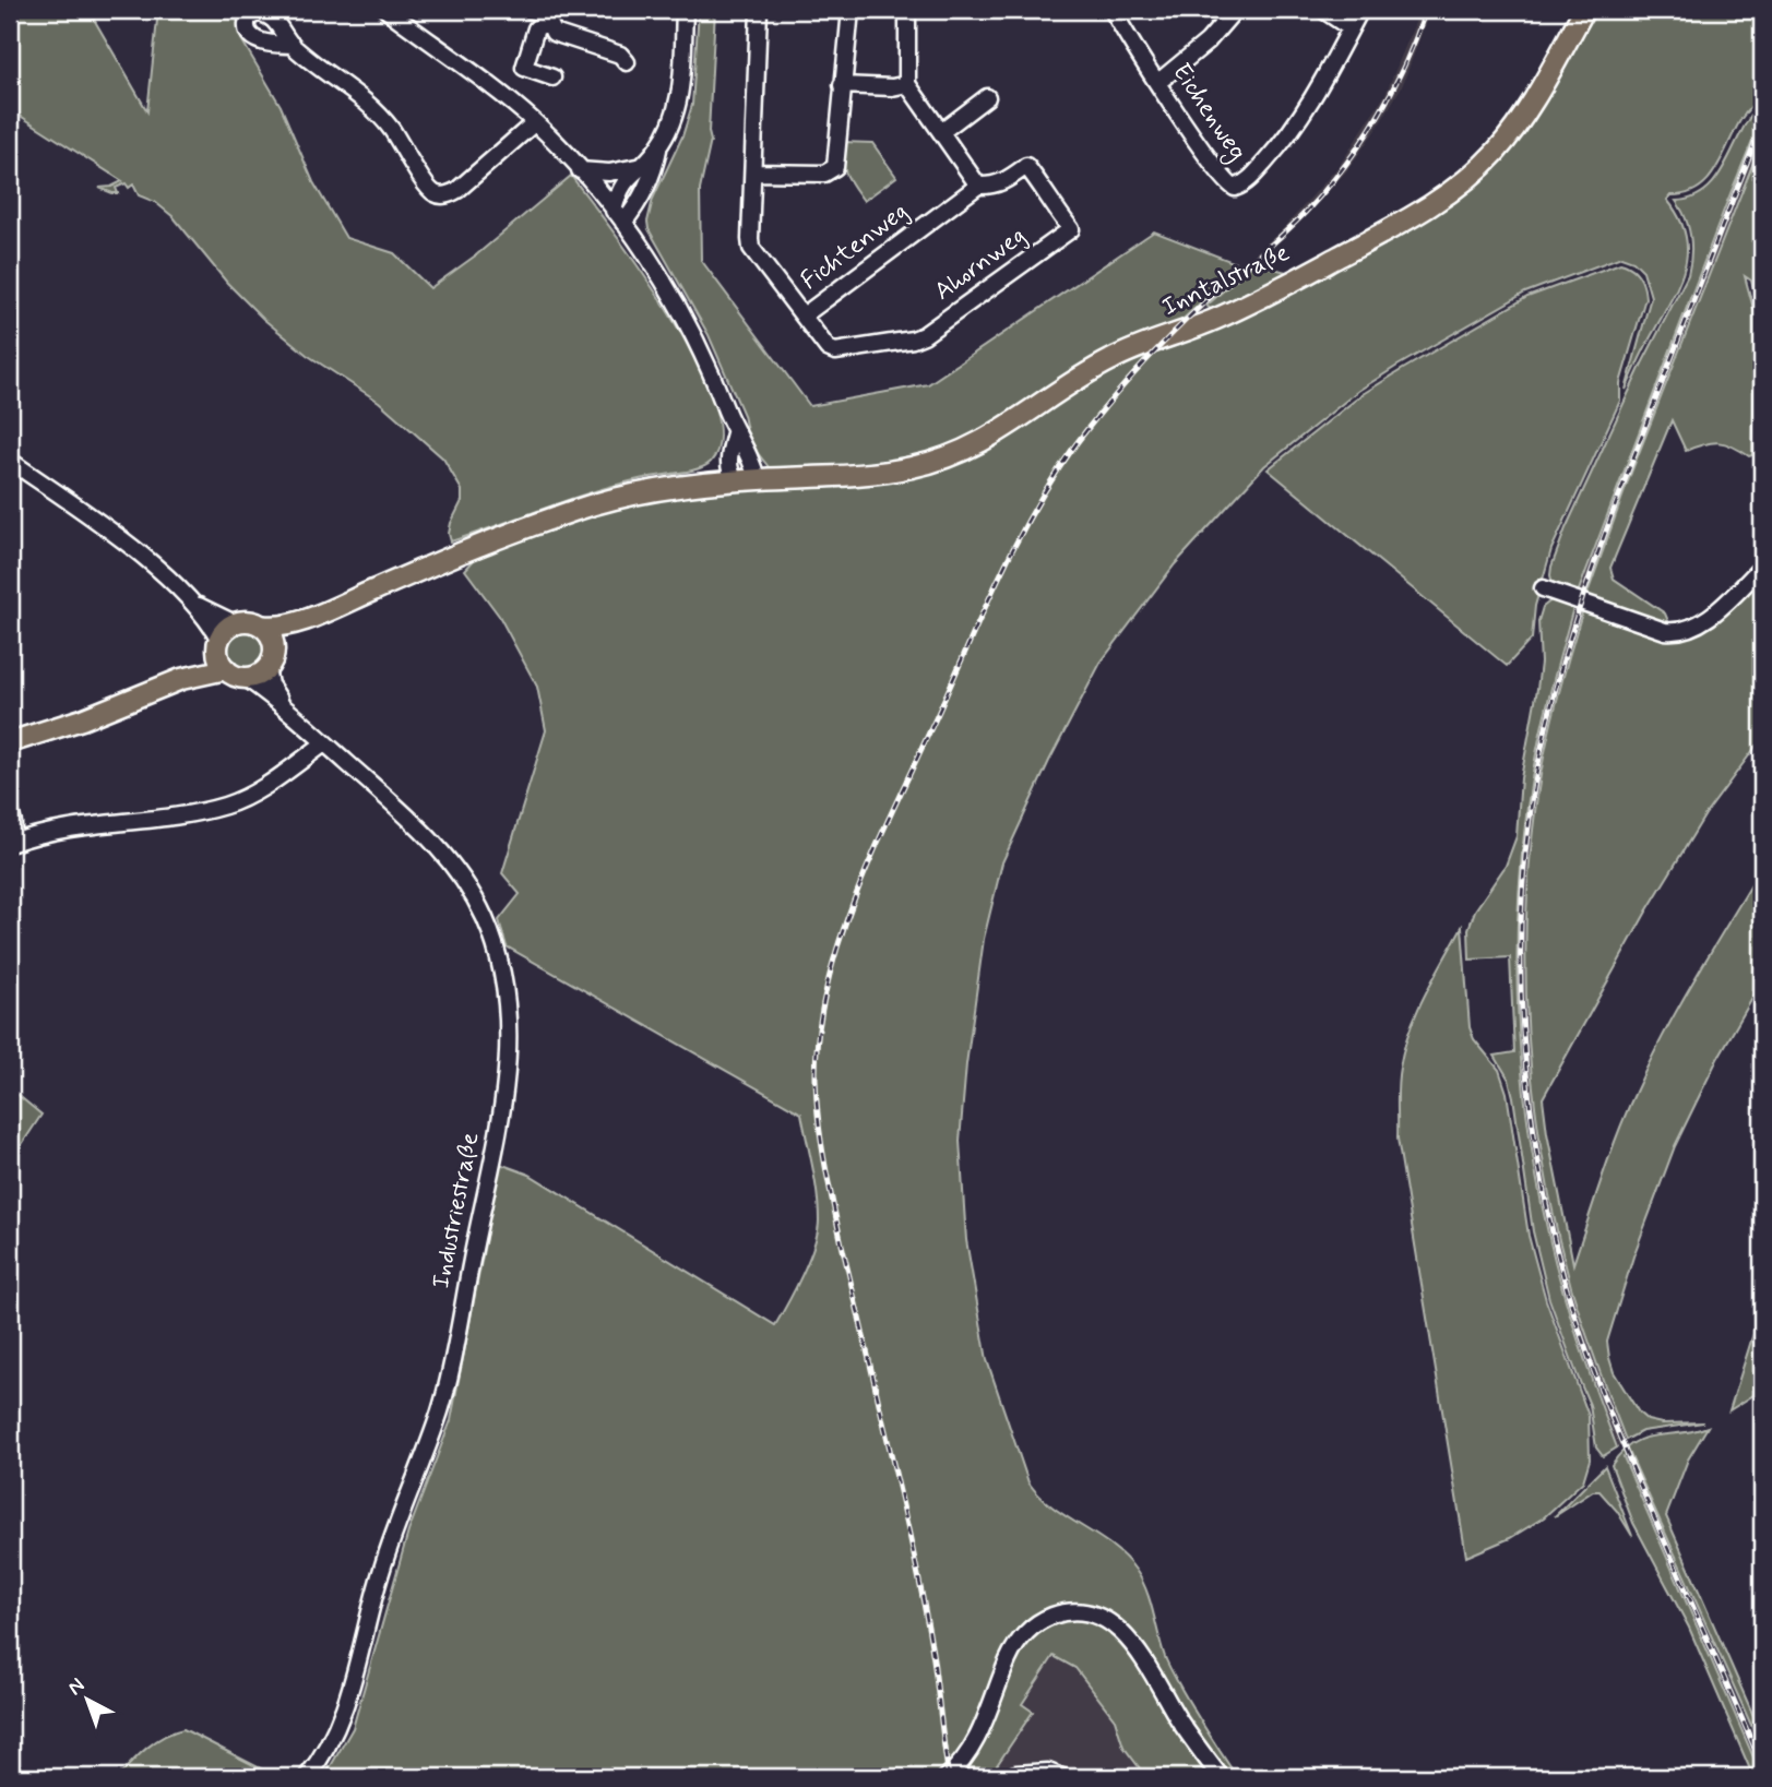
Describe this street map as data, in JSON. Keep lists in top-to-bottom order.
{
  "streets": {
    "main road": ["Inntalstraße"],
    "street": [
      "Eichenweg",
      "Fichtenweg",
      "Ahornweg",
      "Industriestraße"
    ]
  },
  "crossings": [
    ["Fichtenweg", "Ahornweg"]
  ],
  "north": "top left"
}
